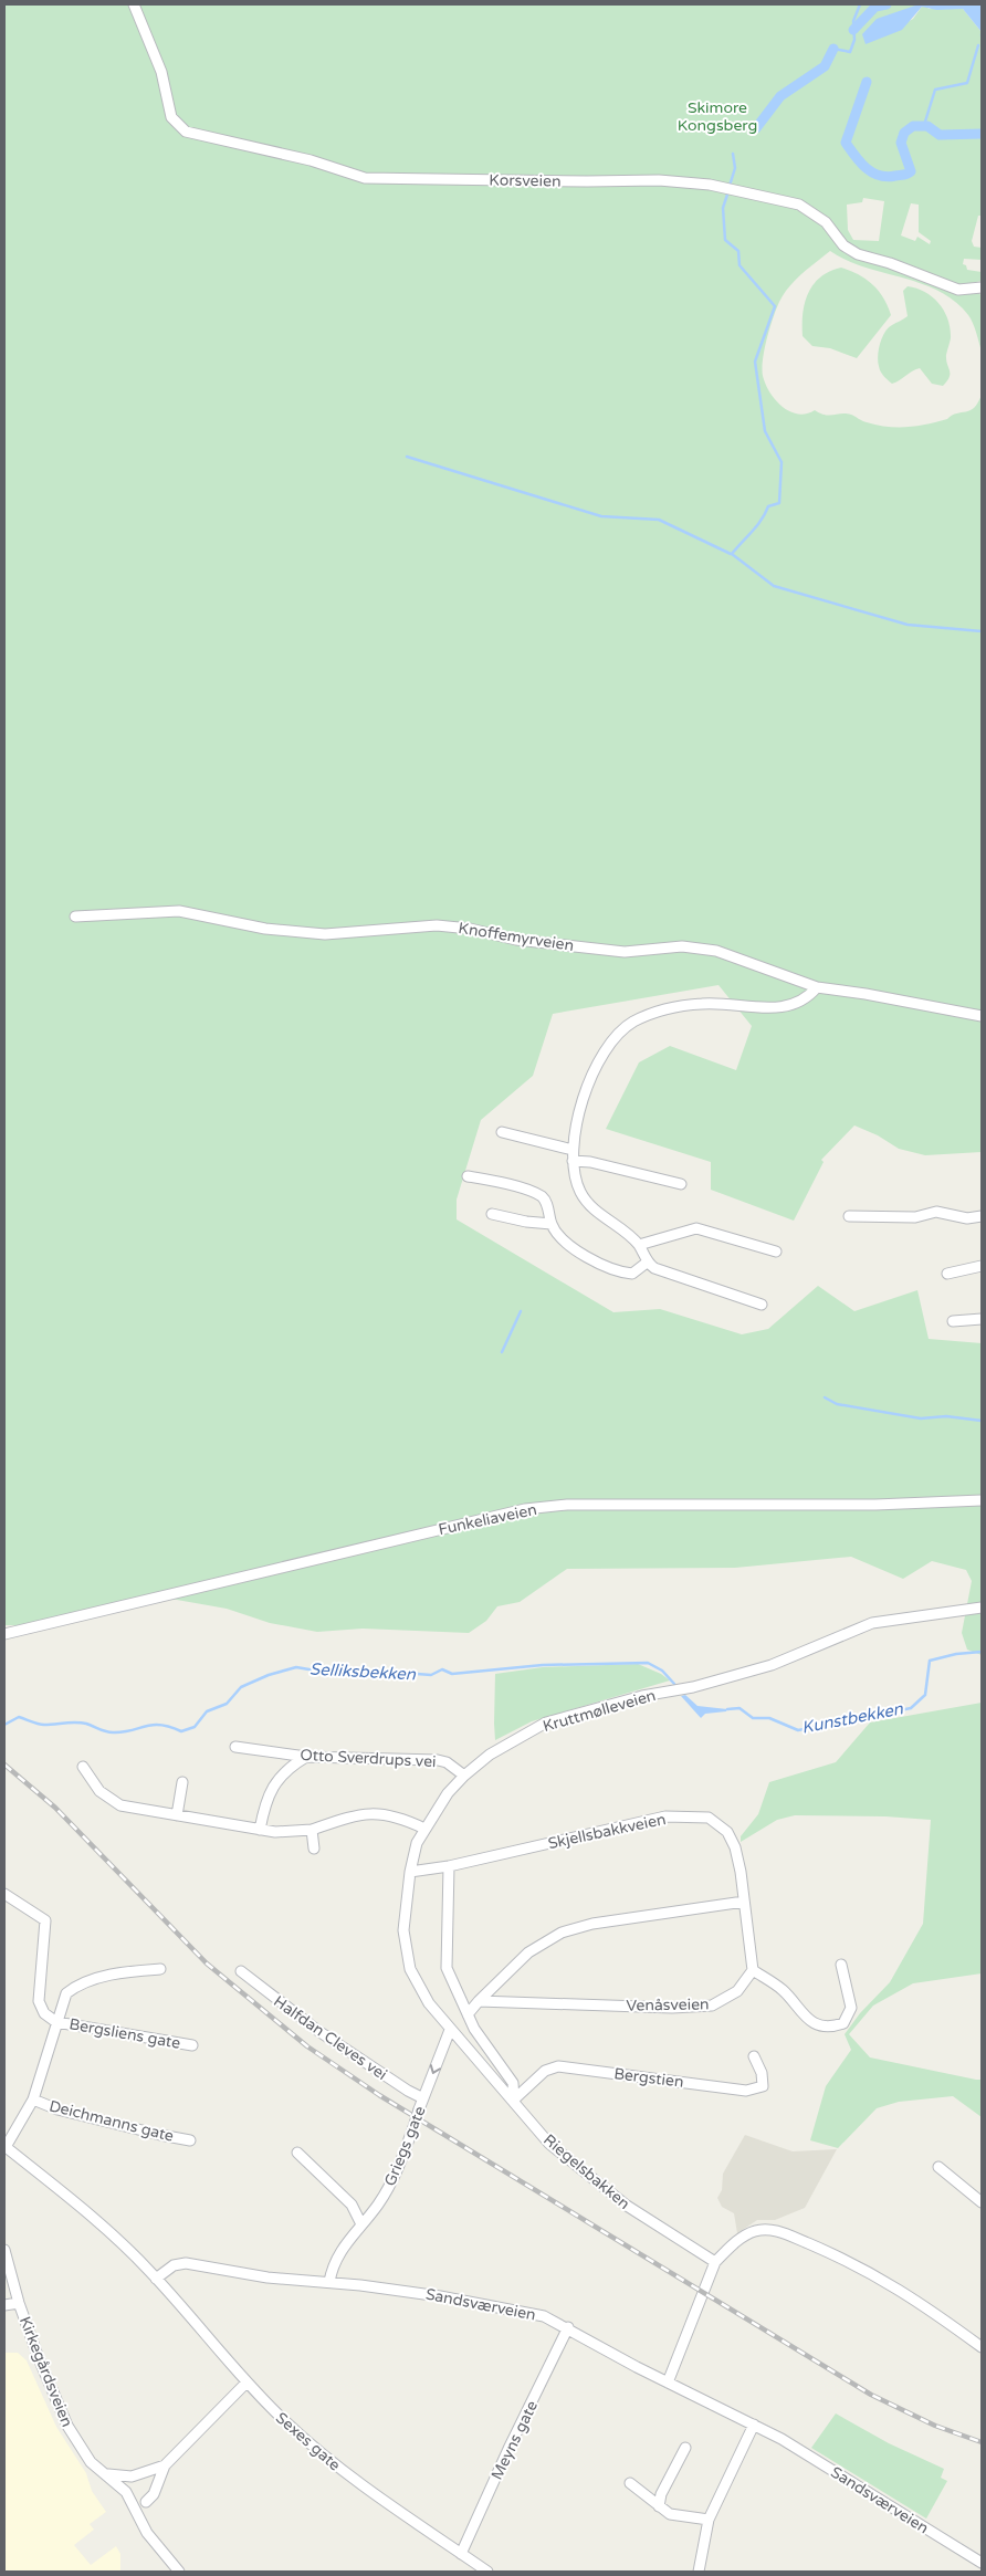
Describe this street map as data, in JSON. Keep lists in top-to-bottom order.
{
  "streets": {
    "street": [
      "Korsveien",
      "Knoffemyrveien",
      "Funkeliaveien",
      "Kruttmølleveien",
      "Otto Sverdrups vei",
      "Skjellsbakkveien",
      "Venåsveien",
      "Bergsliens gate",
      "Halfdan Cleves vei",
      "Bergstien",
      "Deichmanns gate",
      "Griegs gate",
      "Riegelsbakken",
      "Sandsværveien",
      "Kirkegårdsveien",
      "Meyns gate",
      "Sexes gate"
    ]
  },
  "crossings": [
    ["Kruttmølleveien", "Otto Sverdrups vei"],
    ["Kruttmølleveien", "Skjellsbakkveien"],
    ["Kruttmølleveien", "Bergstien"],
    ["Kruttmølleveien", "Griegs gate"],
    ["Kruttmølleveien", "Riegelsbakken"],
    ["Skjellsbakkveien", "Venåsveien"],
    ["Skjellsbakkveien", "Riegelsbakken"],
    ["Bergsliens gate", "Deichmanns gate"],
    ["Halfdan Cleves vei", "Griegs gate"],
    ["Bergstien", "Riegelsbakken"],
    ["Griegs gate", "Sandsværveien"],
    ["Sandsværveien", "Meyns gate"],
    ["Sandsværveien", "Sexes gate"],
    ["Meyns gate", "Sexes gate"]
  ],
  "water": ["Selliksbekken", "Kunstbekken"],
  "parks": ["Skimore Kongsberg"]
}
